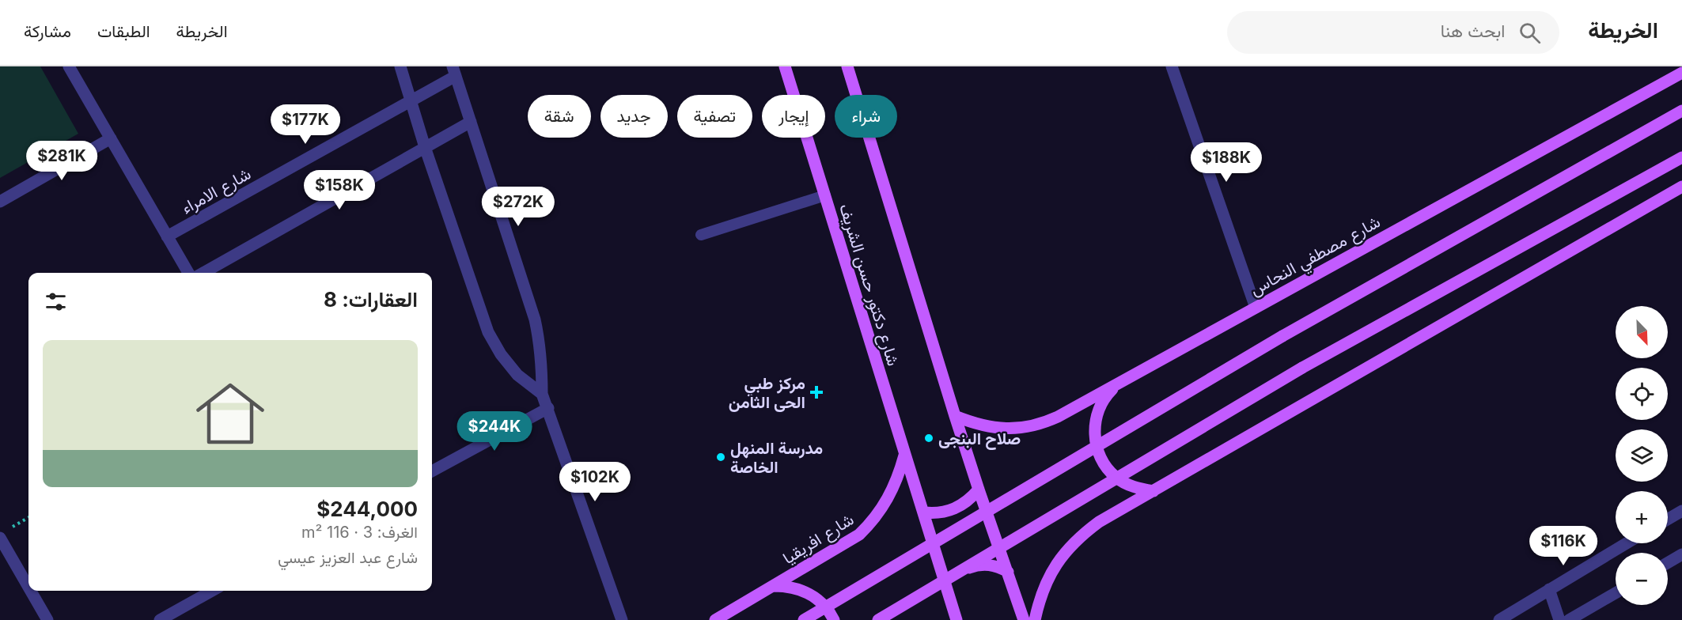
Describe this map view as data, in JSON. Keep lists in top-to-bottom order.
{
  "streets": {
    "main road": ["شارع مصطفي النحاس", "شارع دكتور حسن الشريف", "شارع افريقيا"],
    "street": ["شارع الامراء"]
  },
  "crossings": [
    ["شارع دكتور حسن الشريف", "شارع افريقيا"]
  ],
  "places": {
    "health": ["مركز طبي الحى الثامن"],
    "other": ["صلاح البنجى", "مدرسة المنهل الخاصة"]
  },
  "north": "bottom right",
  "page": {
    "header": "الخريطة",
    "search": "ابحث هنا",
    "nav": ["الخريطة", "الطبقات", "مشاركة"],
    "chip": [
      "شراء",
      "إيجار",
      "تصفية",
      "جديد",
      "شقة"
    ],
    "price": [
      "$177K",
      "$281K",
      "$188K",
      "$158K",
      "$272K",
      "$244K",
      "$102K",
      "$116K"
    ],
    "heading": "العقارات: 8",
    "map_buttons": ["+", "−"],
    "list": [
      {
        "name": "$244,000",
        "note": "الغرف: 3 · 116 m² · شارع عبد العزيز عيسي"
      }
    ]
  }
}
